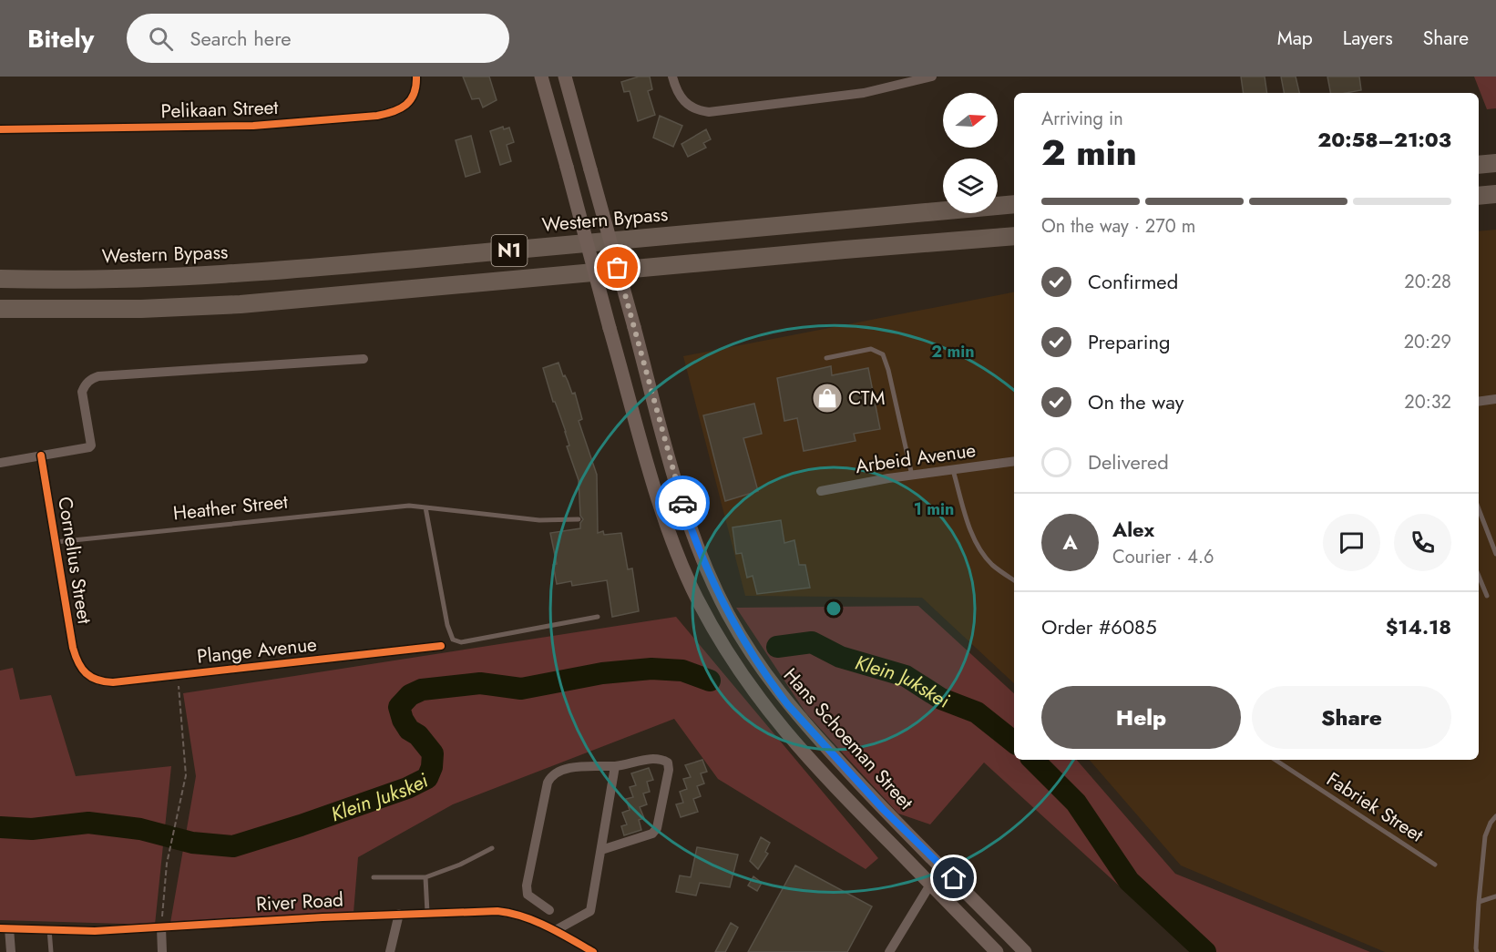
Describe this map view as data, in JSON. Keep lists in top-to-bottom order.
{
  "streets": {
    "highway": ["Western Bypass", "N1"],
    "main road": ["Hans Schoeman Street"],
    "street": [
      "Pelikaan Street",
      "Arbeid Avenue",
      "Cornelius Street",
      "Plange Avenue",
      "River Road"
    ],
    "lane": ["Heather Street", "Fabriek Street"]
  },
  "crossings": [
    ["Heather Street", "Cornelius Street"],
    ["Cornelius Street", "Plange Avenue"]
  ],
  "water": ["Klein Jukskei"],
  "places": {
    "shop": ["CTM"]
  },
  "north": "right",
  "page": {
    "header": "Bitely",
    "search": "Search here",
    "nav": ["Map", "Layers", "Share"],
    "heading": ["2 min", "Arriving in", "20:58–21:03"],
    "panel": [
      "Alex",
      "Courier · 4.6",
      "Order #6085",
      "$14.18"
    ],
    "bar": "On the way · 270 m",
    "list": [
      ["Confirmed", "20:28"],
      ["Preparing", "20:29"],
      ["On the way", "20:32"],
      "Delivered"
    ],
    "round": "A",
    "buttons": ["Help", "Share"]
  },
  "rings": ["2 min", "1 min"]
}
